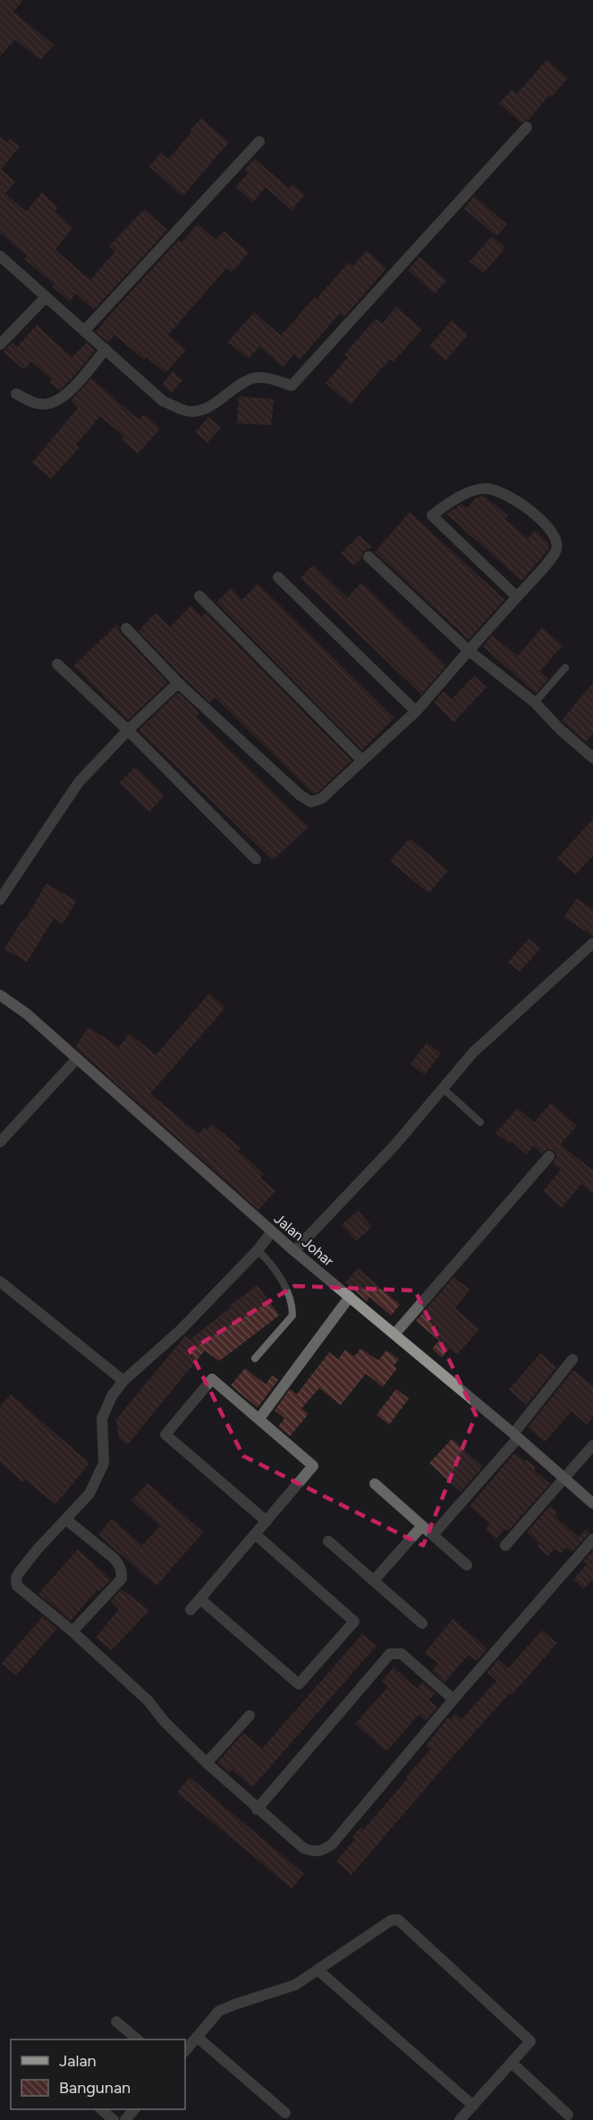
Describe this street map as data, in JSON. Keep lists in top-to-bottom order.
{
  "streets": {
    "street": ["Jalan Johar"]
  },
  "legend": ["Jalan", "Bangunan"]
}
